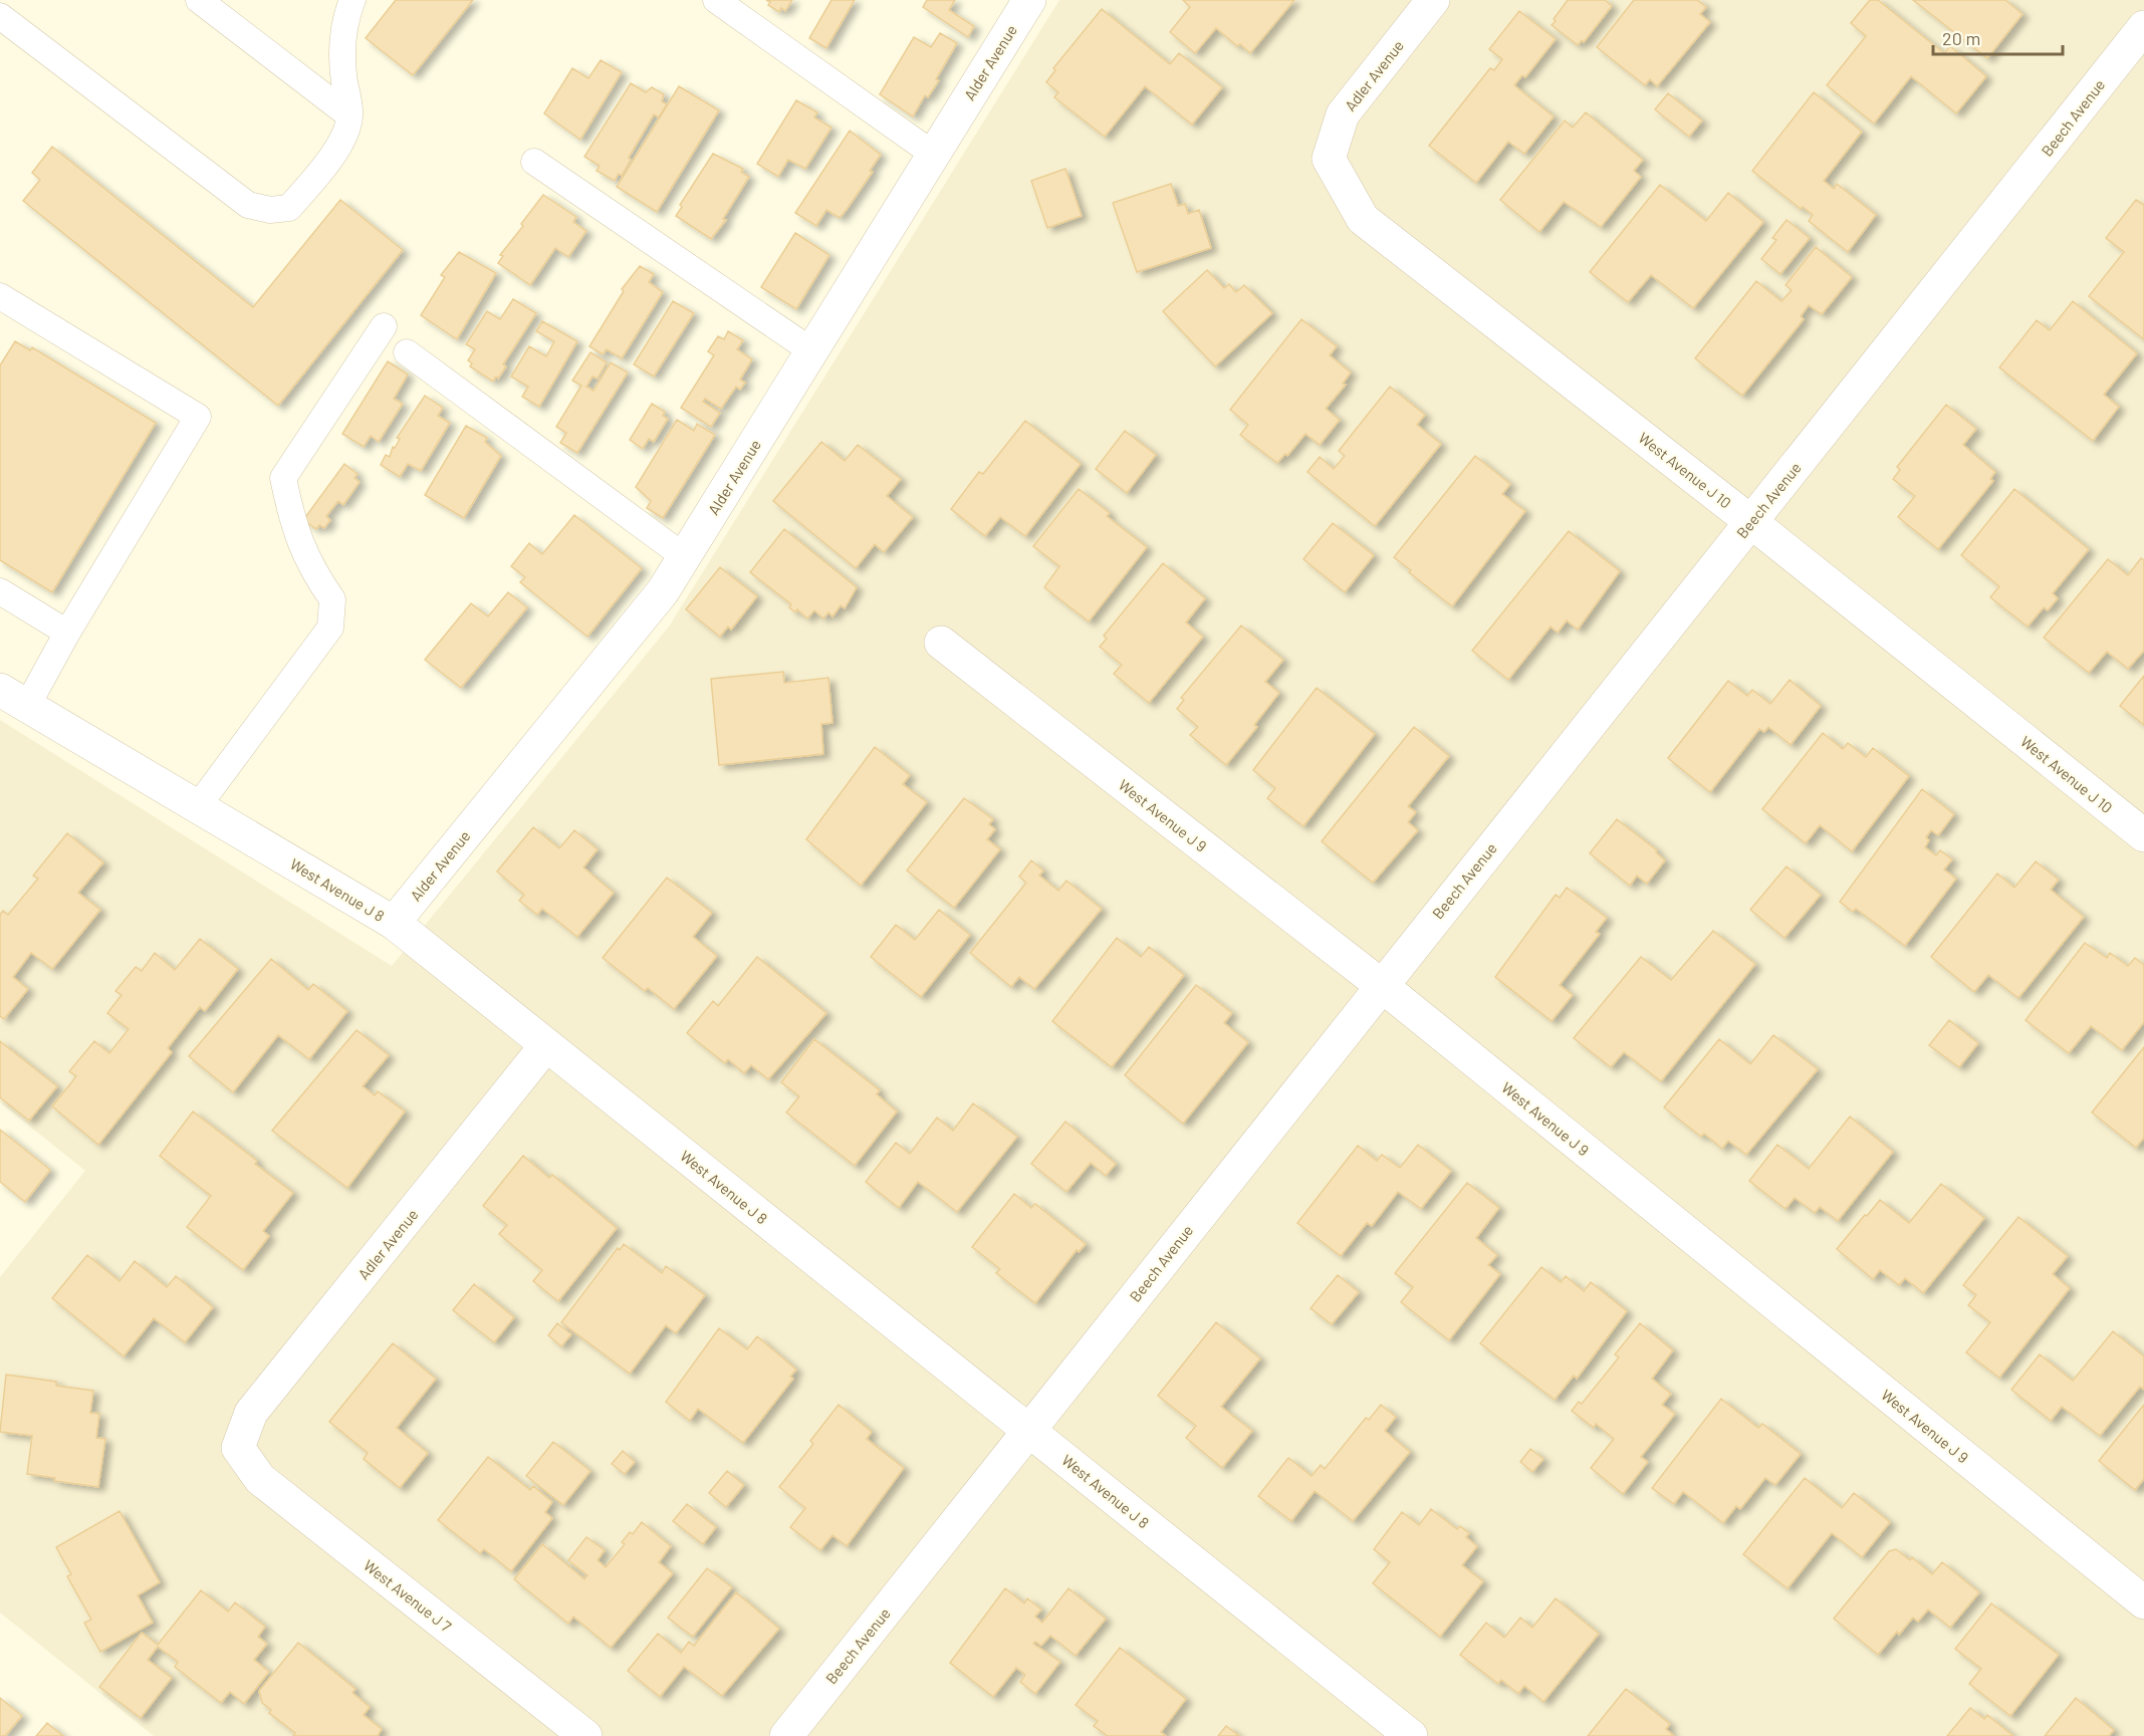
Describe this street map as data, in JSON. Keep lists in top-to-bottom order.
{
  "streets": {
    "street": [
      "Alder Avenue",
      "Adler Avenue",
      "Beech Avenue",
      "West Avenue J 10",
      "West Avenue J 9",
      "West Avenue J 8",
      "West Avenue J 7"
    ]
  },
  "crossings": [
    ["Alder Avenue", "West Avenue J 8"],
    ["Adler Avenue", "West Avenue J 10"],
    ["Adler Avenue", "West Avenue J 8"],
    ["Adler Avenue", "West Avenue J 7"],
    ["Beech Avenue", "West Avenue J 10"],
    ["Beech Avenue", "West Avenue J 9"],
    ["Beech Avenue", "West Avenue J 8"]
  ],
  "scale_bar": "20 m"
}
